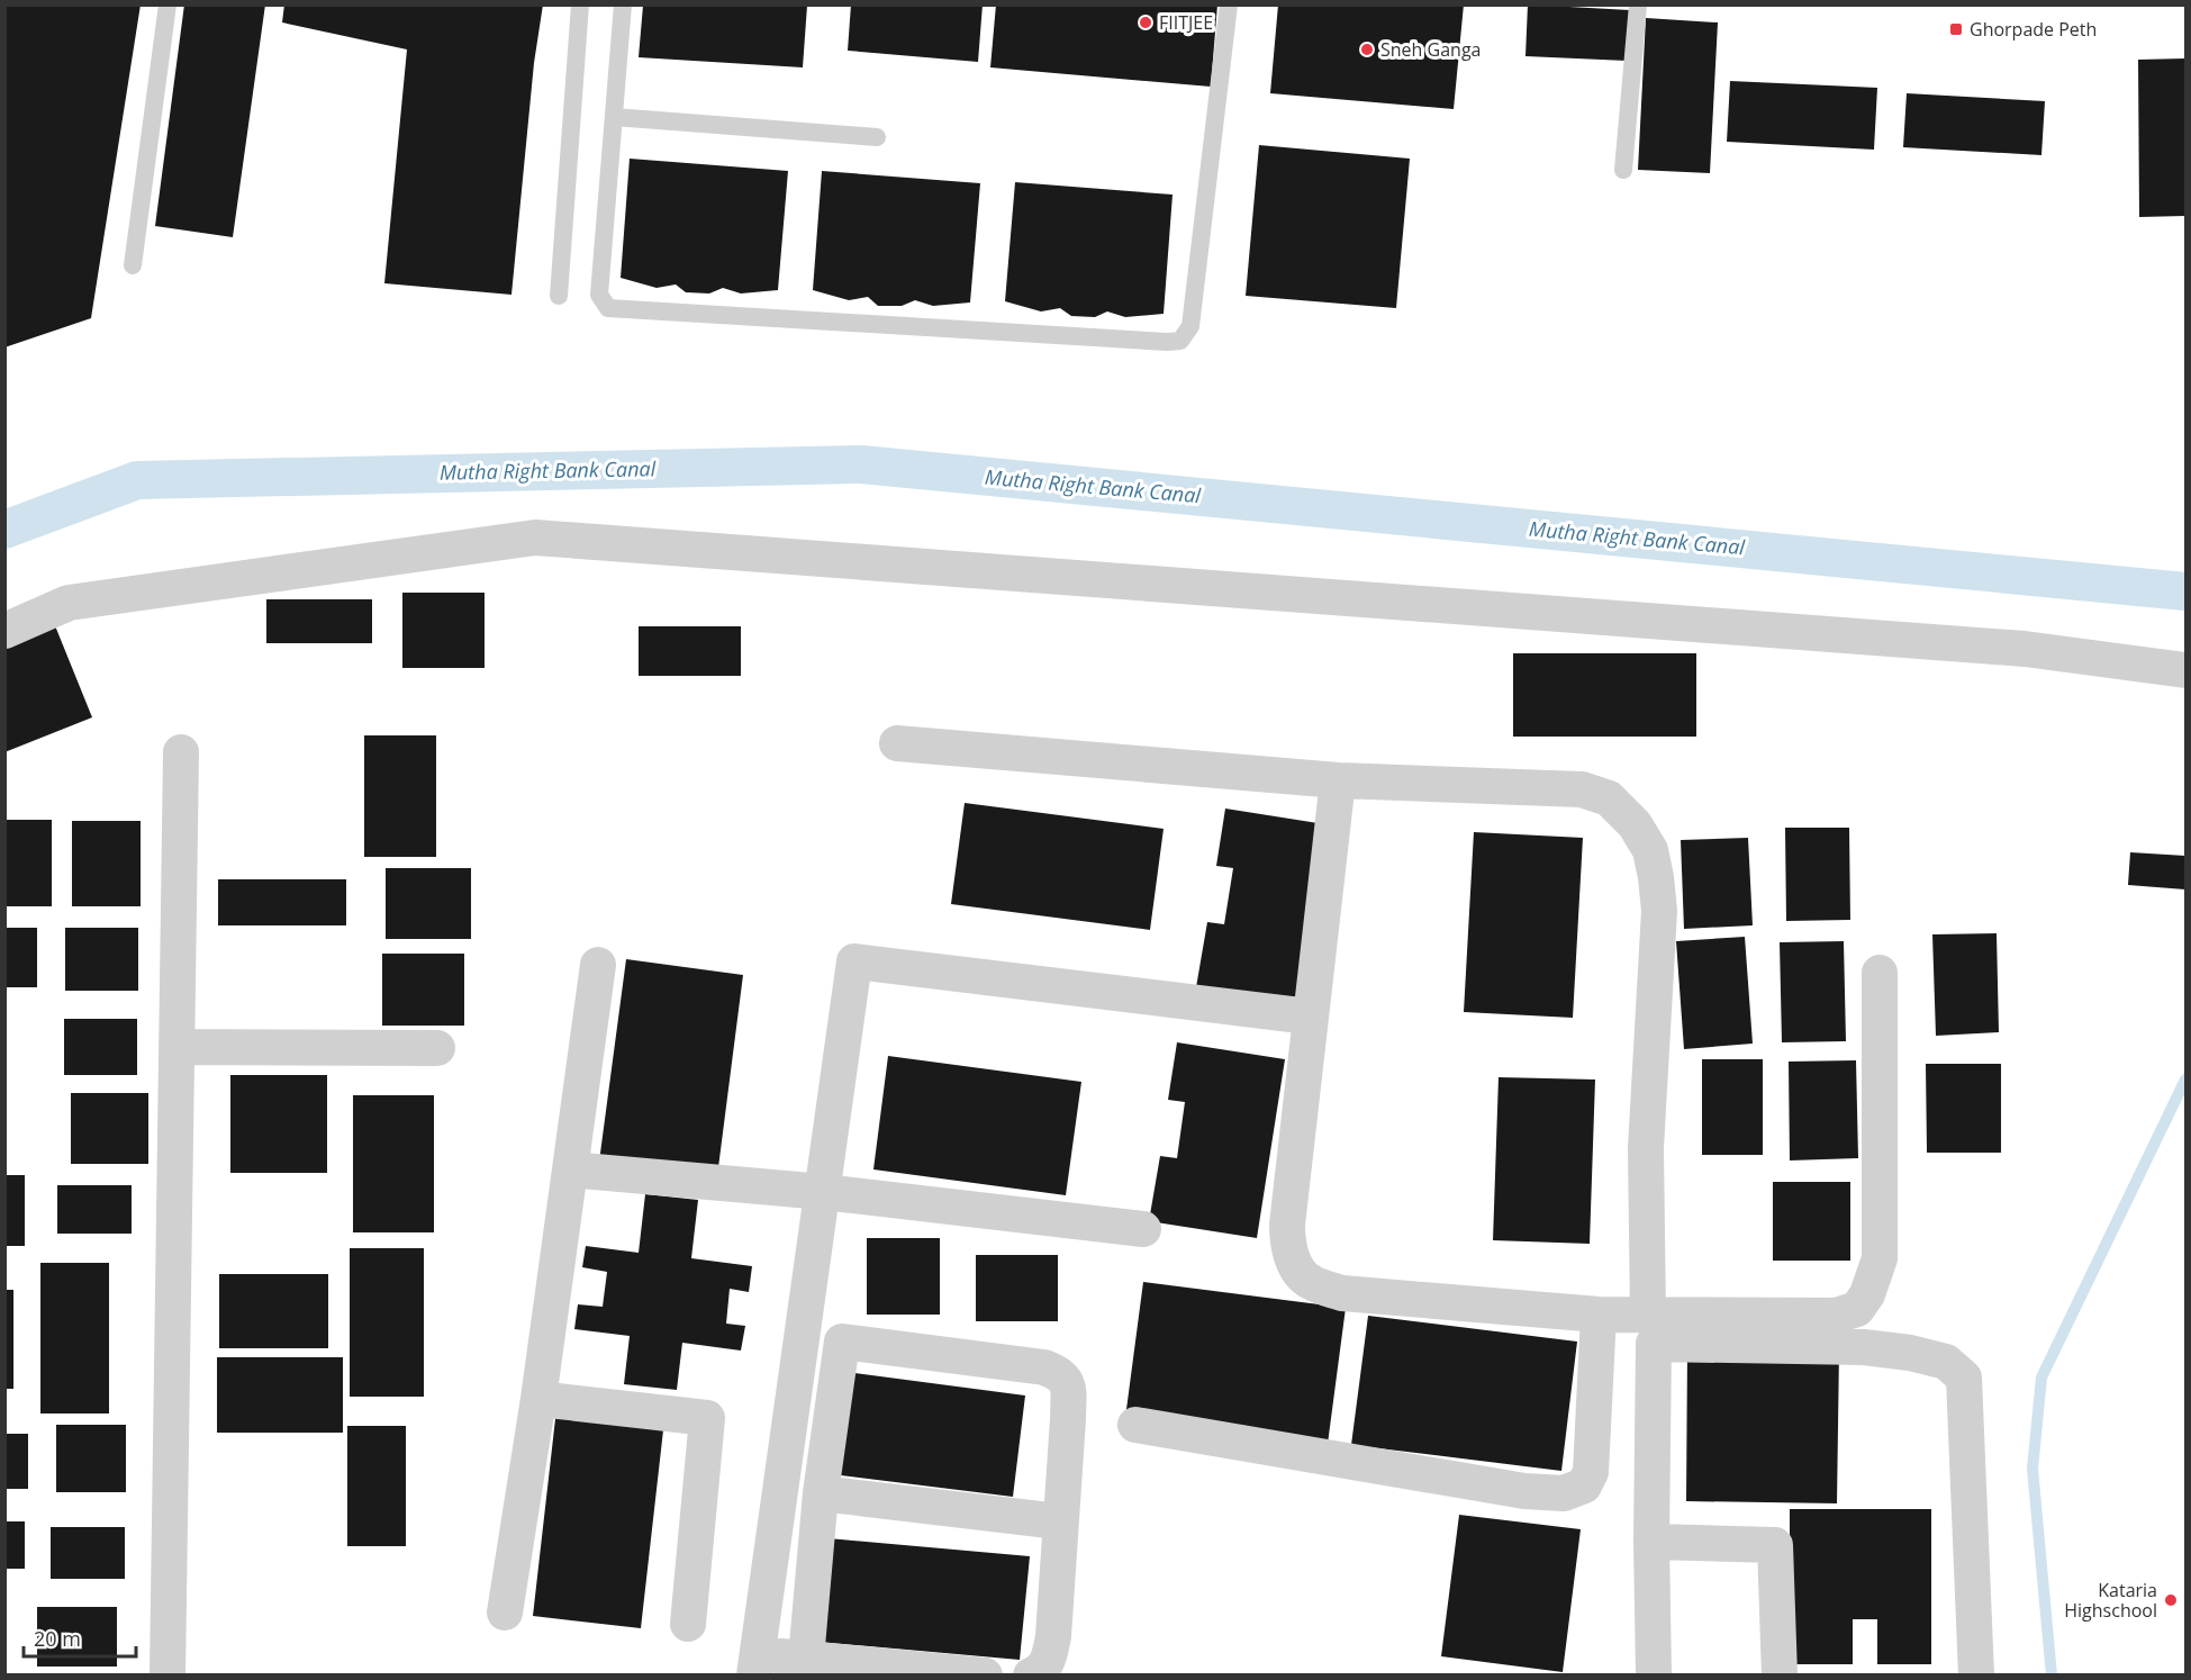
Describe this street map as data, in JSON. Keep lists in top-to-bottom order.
{
  "water": ["Mutha Right Bank Canal"],
  "places": {
    "other": ["FIITJEE", "Sneh Ganga", "Kataria Highschool"],
    "transit": ["Ghorpade Peth"]
  },
  "scale_bar": "20 m"
}
